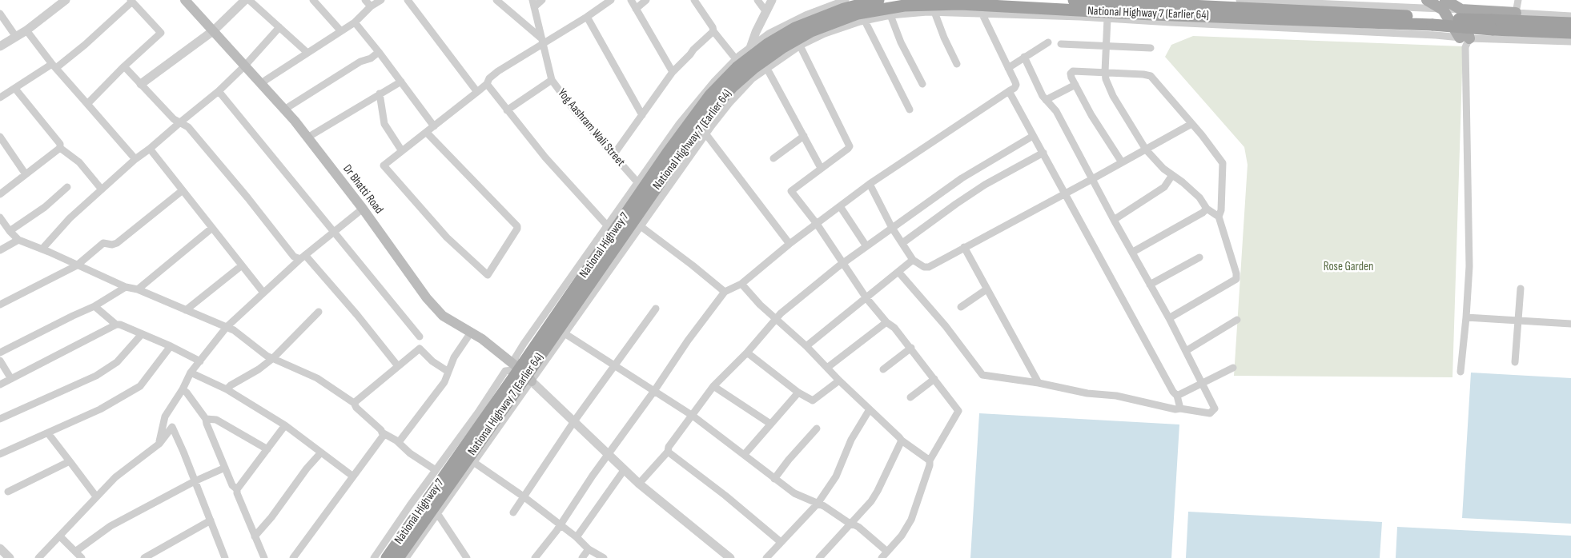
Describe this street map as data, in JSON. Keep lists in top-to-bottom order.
{
  "streets": {
    "highway": ["National Highway 7 (Earlier 64)", "National Highway 7"],
    "main road": ["Dr Bhatti Road"],
    "street": ["Yog Aashram Wali Street"]
  },
  "crossings": [
    ["National Highway 7 (Earlier 64)", "Dr Bhatti Road"],
    ["National Highway 7 (Earlier 64)", "National Highway 7"],
    ["Dr Bhatti Road", "National Highway 7"]
  ],
  "parks": ["Rose Garden"]
}
